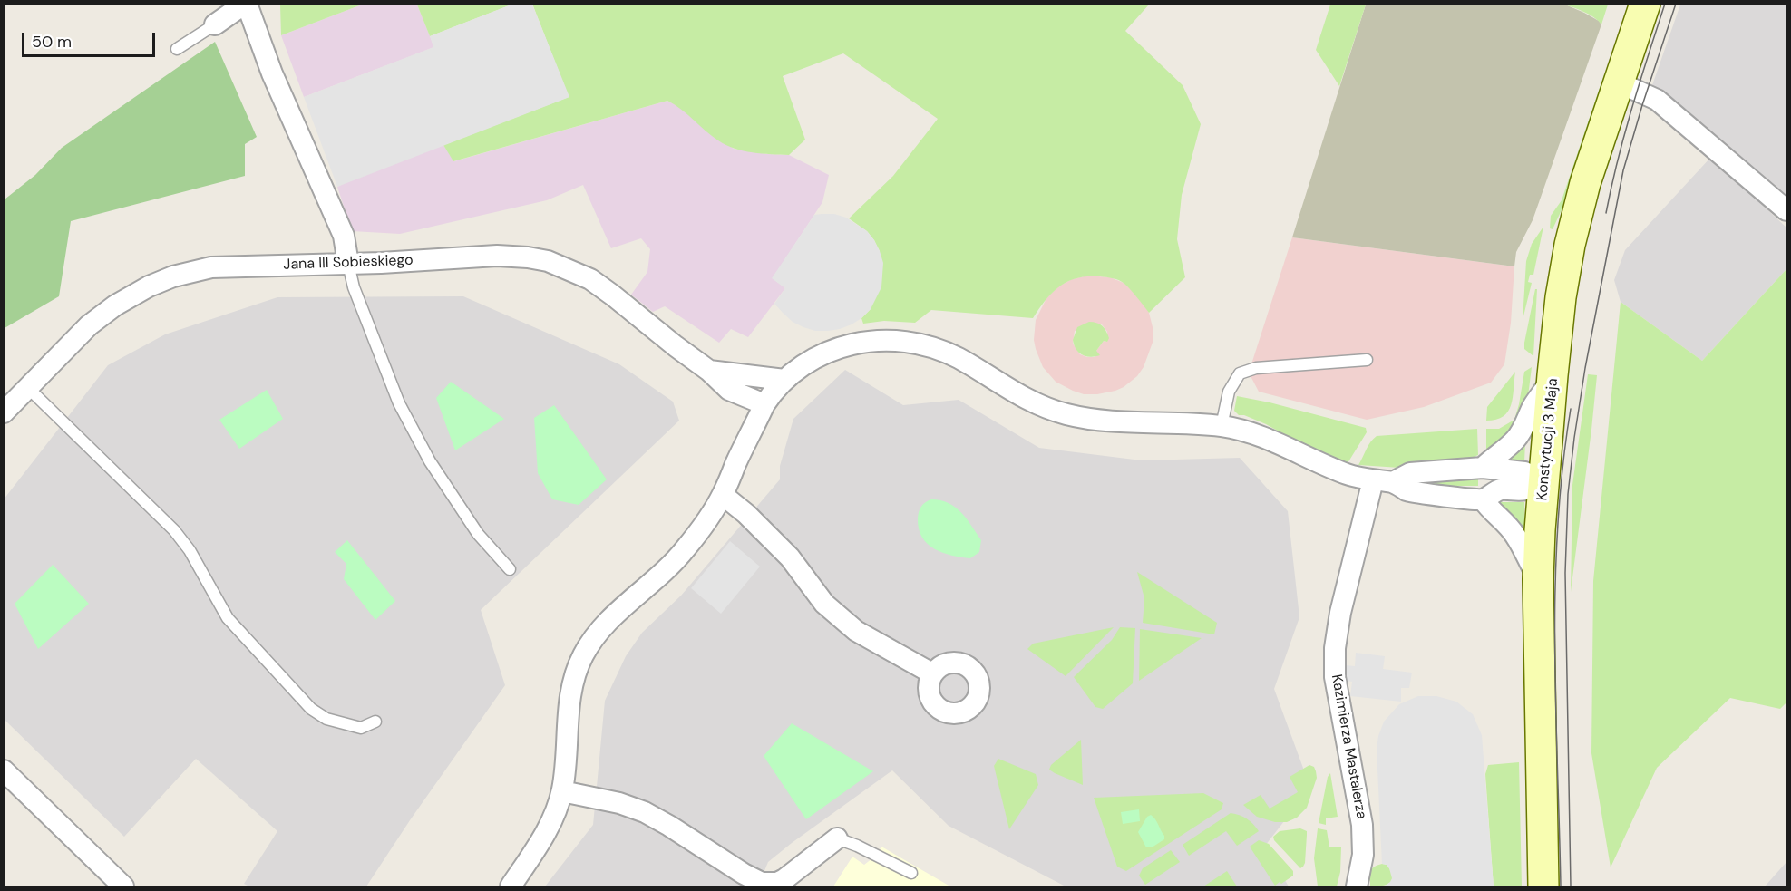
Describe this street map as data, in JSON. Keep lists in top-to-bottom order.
{
  "streets": {
    "street": ["Jana III Sobieskiego", "Konstytucji 3 Maja", "Kazimierza Mastalerza"]
  },
  "scale_bar": "50 m"
}
